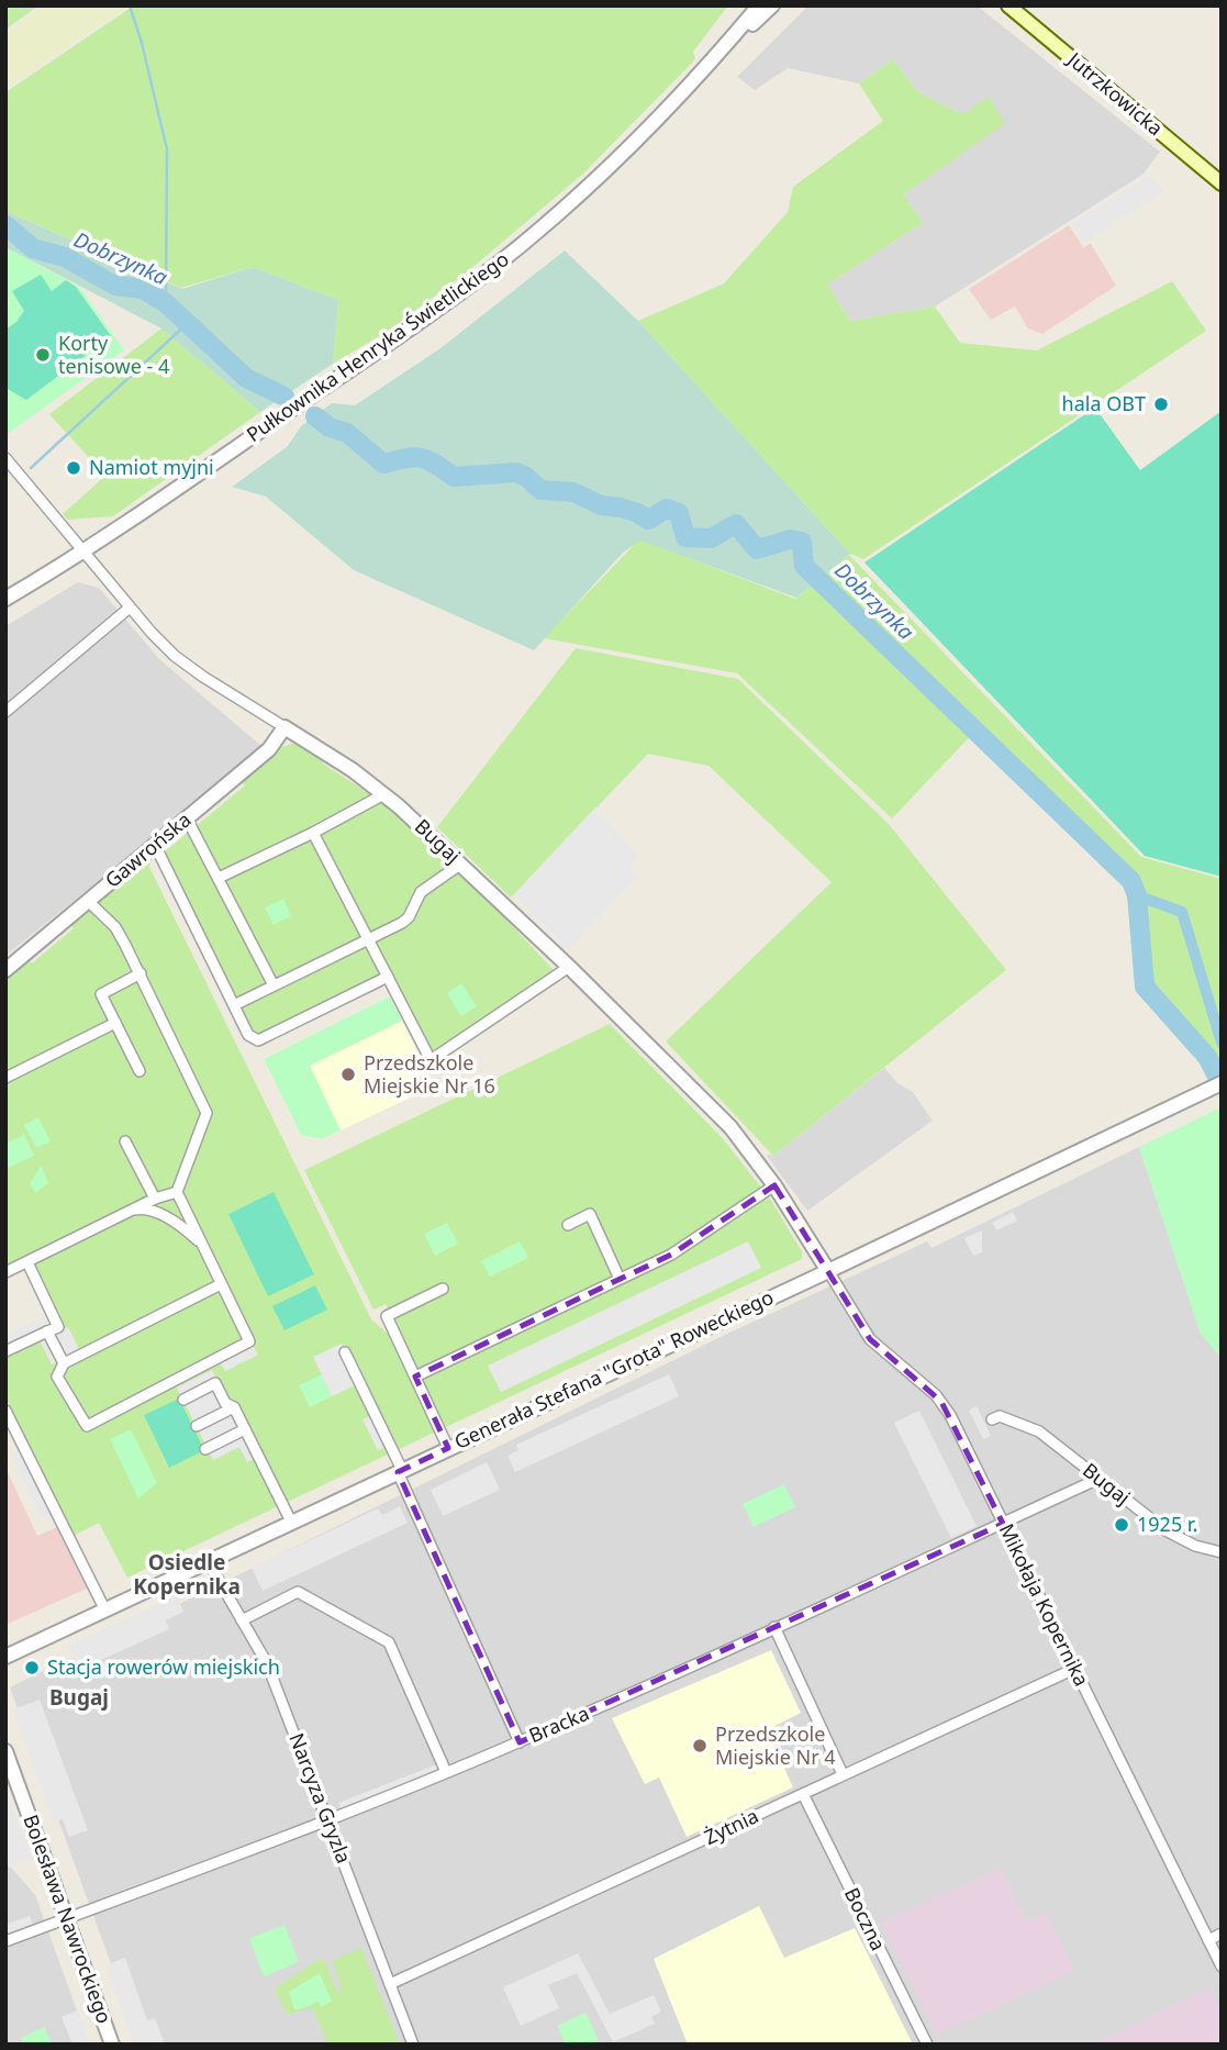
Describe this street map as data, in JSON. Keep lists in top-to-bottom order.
{
  "streets": {
    "main road": ["Jutrzkowicka"],
    "street": [
      "Pułkownika Henryka Świetlickiego",
      "Bugaj",
      "Gawrońska",
      "Generała Stefana \"Grota\" Roweckiego",
      "Mikołaja Kopernika",
      "Bracka",
      "Narcyza Gryzla",
      "Żytnia",
      "Bolesława Nawrockiego",
      "Boczna"
    ]
  },
  "crossings": [
    ["Pułkownika Henryka Świetlickiego", "Bugaj"],
    ["Bugaj", "Gawrońska"],
    ["Bugaj", "Generała Stefana \"Grota\" Roweckiego"],
    ["Bugaj", "Mikołaja Kopernika"],
    ["Bugaj", "Bracka"],
    ["Generała Stefana \"Grota\" Roweckiego", "Mikołaja Kopernika"],
    ["Generała Stefana \"Grota\" Roweckiego", "Narcyza Gryzla"],
    ["Mikołaja Kopernika", "Bracka"],
    ["Mikołaja Kopernika", "Żytnia"],
    ["Bracka", "Narcyza Gryzla"],
    ["Bracka", "Bolesława Nawrockiego"],
    ["Narcyza Gryzla", "Żytnia"],
    ["Żytnia", "Boczna"]
  ],
  "districts": ["Osiedle Kopernika", "Bugaj"],
  "water": ["Dobrzynka"],
  "places": [
    "Korty tenisowe - 4",
    "hala OBT",
    "Namiot myjni",
    "Przedszkole Miejskie Nr 16",
    "1925 r.",
    "Stacja rowerów miejskich",
    "Przedszkole Miejskie Nr 4"
  ]
}
